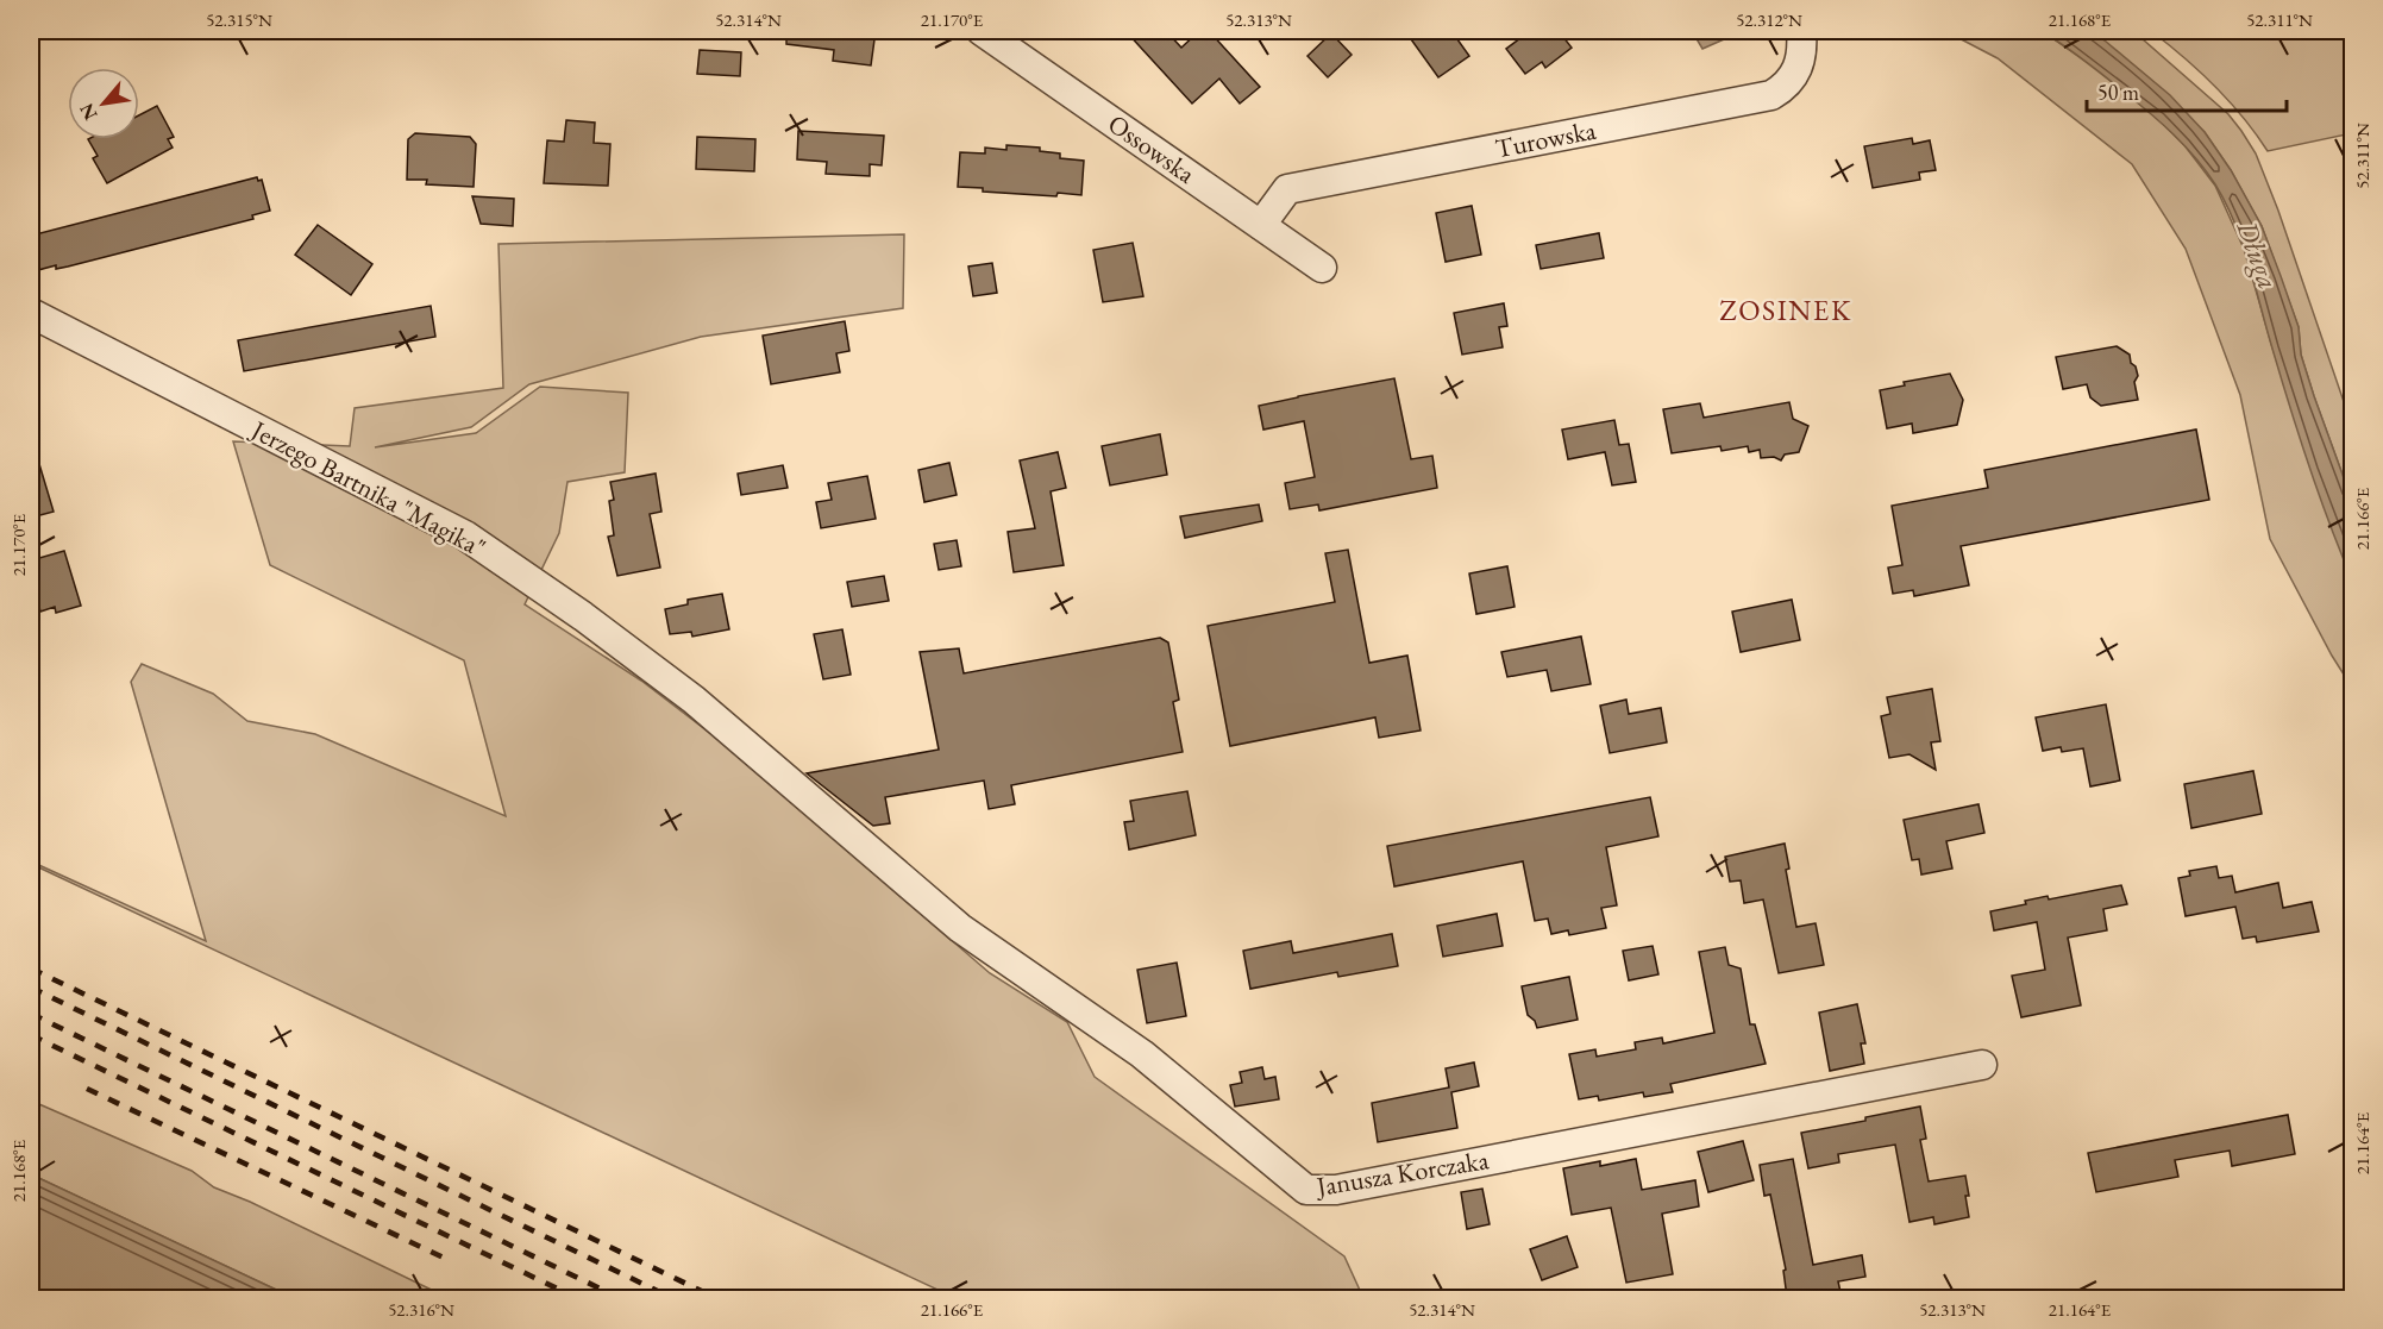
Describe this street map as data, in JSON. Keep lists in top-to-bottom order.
{
  "streets": {
    "street": [
      "Turowska",
      "Ossowska",
      "Jerzego Bartnika \"Magika\"",
      "Janusza Korczaka"
    ]
  },
  "crossings": [
    ["Turowska", "Ossowska"],
    ["Jerzego Bartnika \"Magika\"", "Janusza Korczaka"]
  ],
  "districts": ["ZOSINEK"],
  "water": ["Długa"],
  "scale_bar": "50 m",
  "north": "bottom left",
  "coordinates": [
    "52.315°N",
    "52.314°N",
    "21.170°E",
    "52.313°N",
    "52.312°N",
    "21.168°E",
    "52.311°N",
    "21.166°E",
    "21.164°E",
    "52.316°N"
  ]
}
